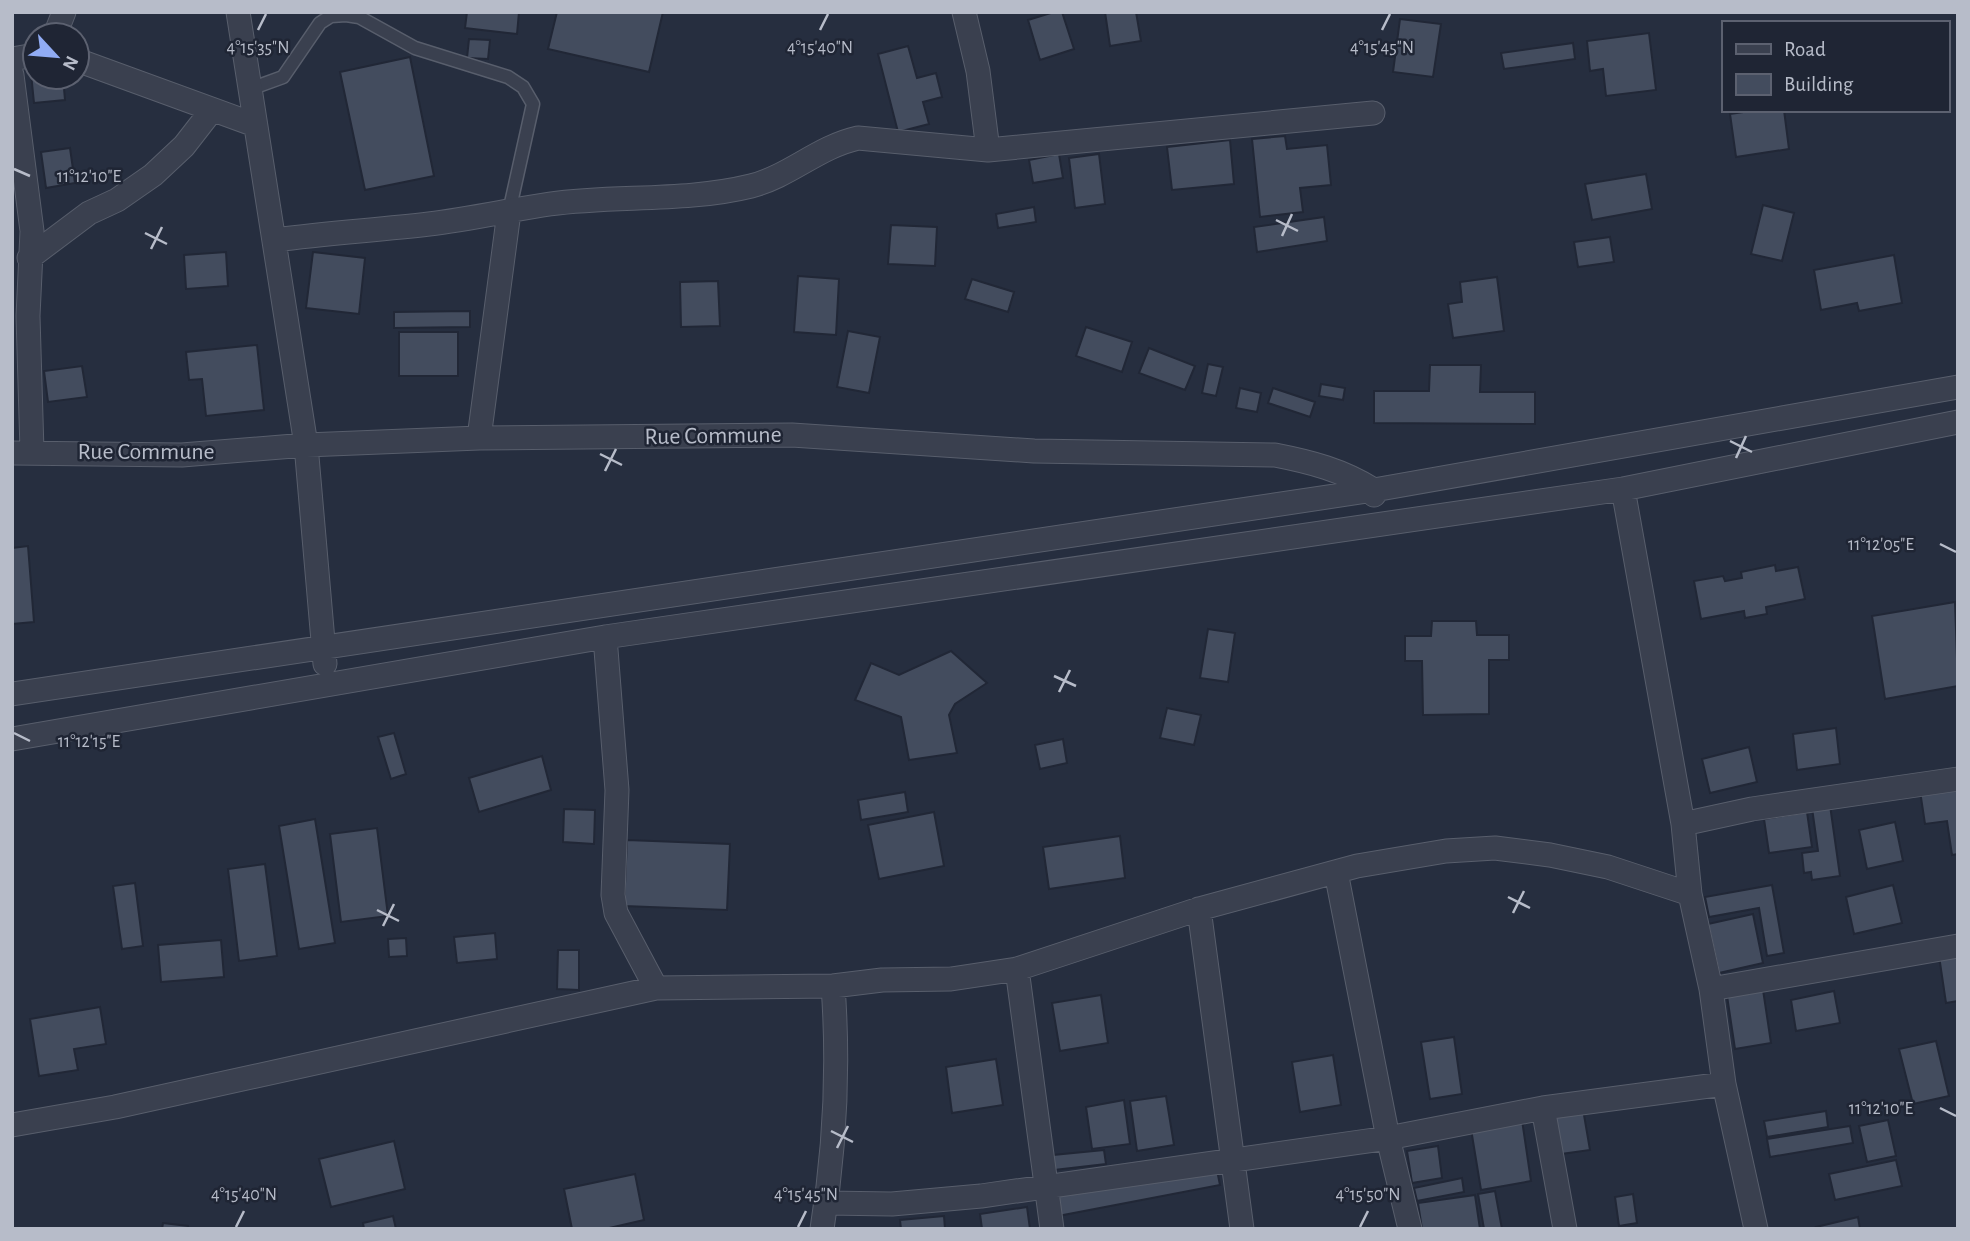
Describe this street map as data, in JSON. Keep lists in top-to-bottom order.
{
  "streets": {
    "street": ["Rue Commune"]
  },
  "legend": ["Road", "Building"],
  "north": "bottom right",
  "coordinates": [
    "4°15'45\"N",
    "4°15'35\"N",
    "4°15'40\"N",
    "11°12'10\"E",
    "11°12'05\"E",
    "11°12'15\"E",
    "4°15'50\"N"
  ]
}
